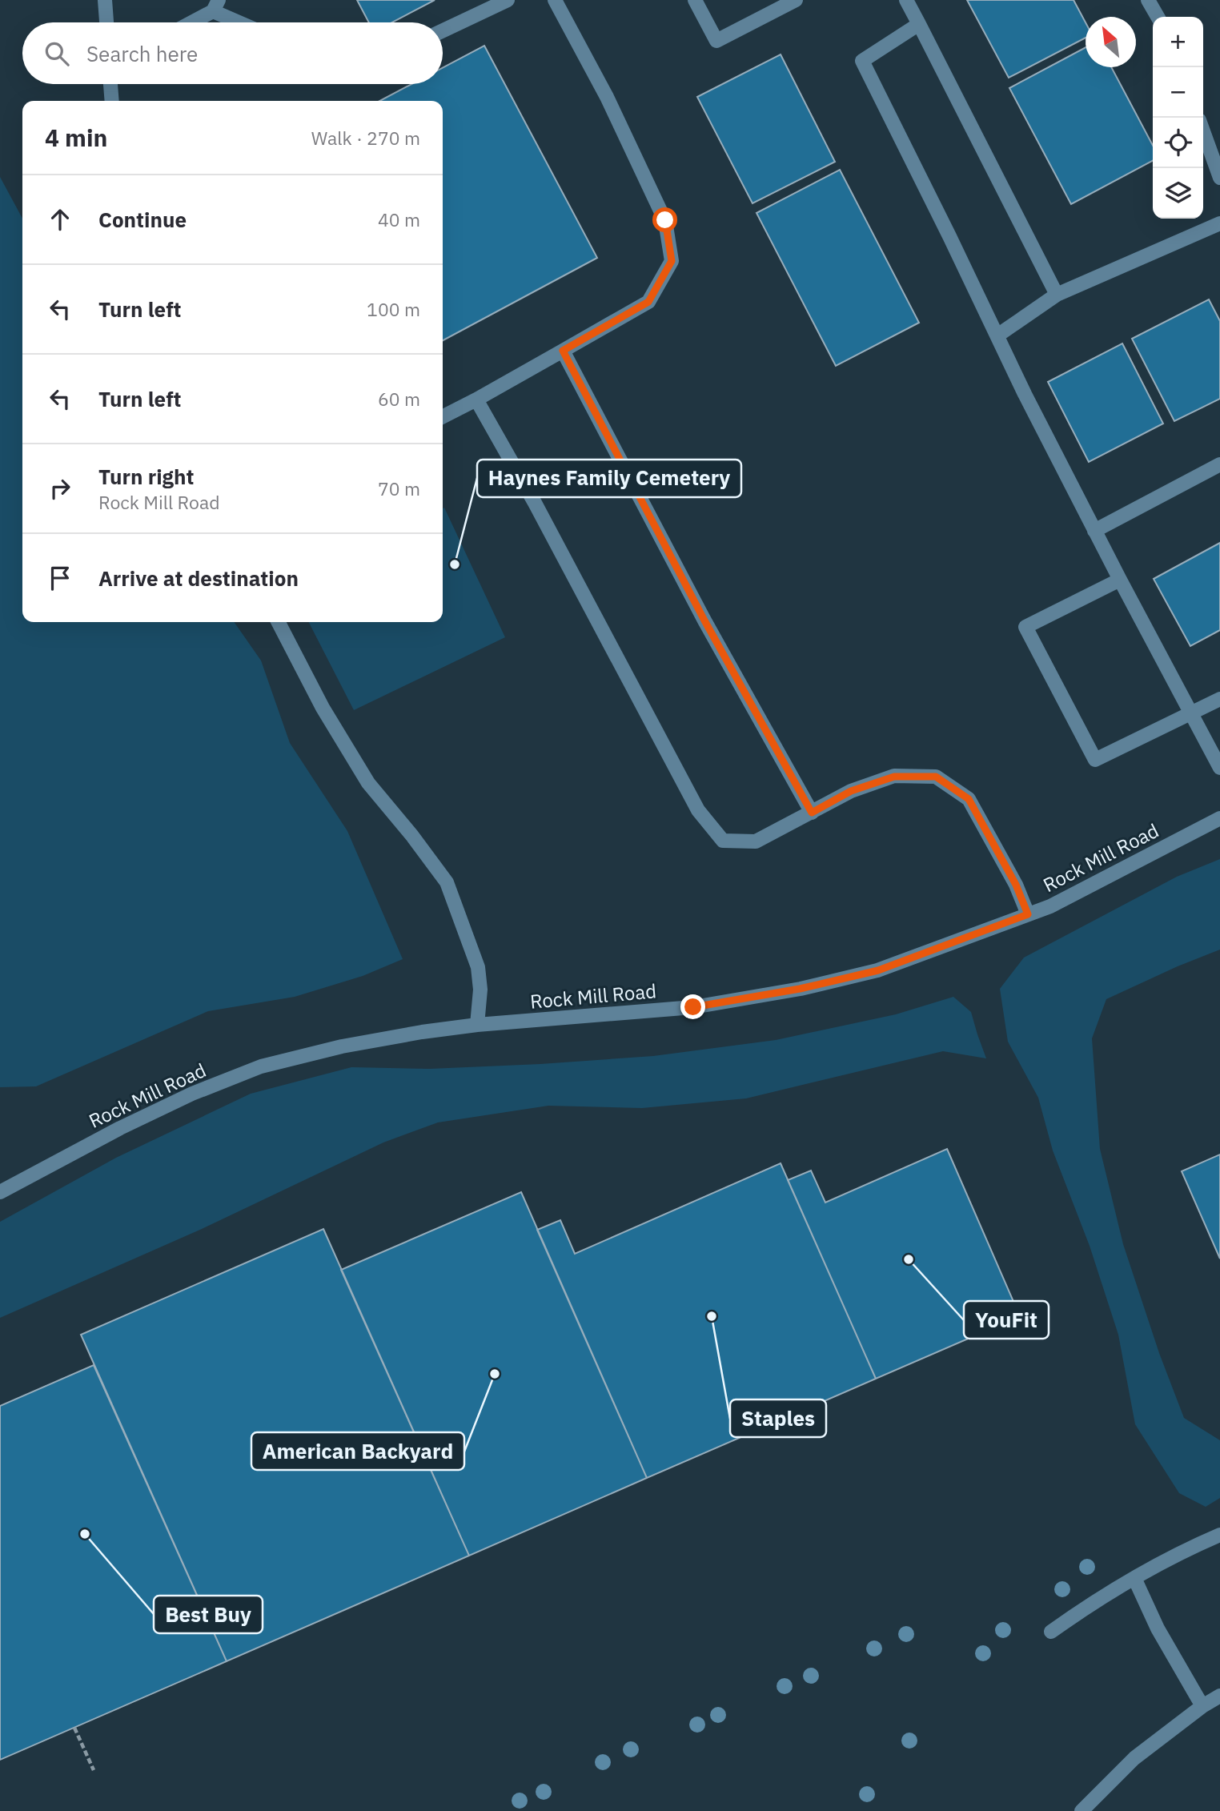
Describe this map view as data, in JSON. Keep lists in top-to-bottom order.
{
  "streets": {
    "street": ["Rock Mill Road"]
  },
  "places": [
    "Haynes Family Cemetery",
    "YouFit",
    "Staples",
    "American Backyard",
    "Best Buy"
  ],
  "north": "top left",
  "page": {
    "map_buttons": ["+", "−"],
    "search": "Search here",
    "heading": ["4 min", "Walk · 270 m"],
    "list": [
      ["Continue", "40 m"],
      ["Turn left", "100 m"],
      ["Turn left", "60 m"],
      ["Turn right", "Rock Mill Road", "70 m"],
      "Arrive at destination"
    ]
  }
}
